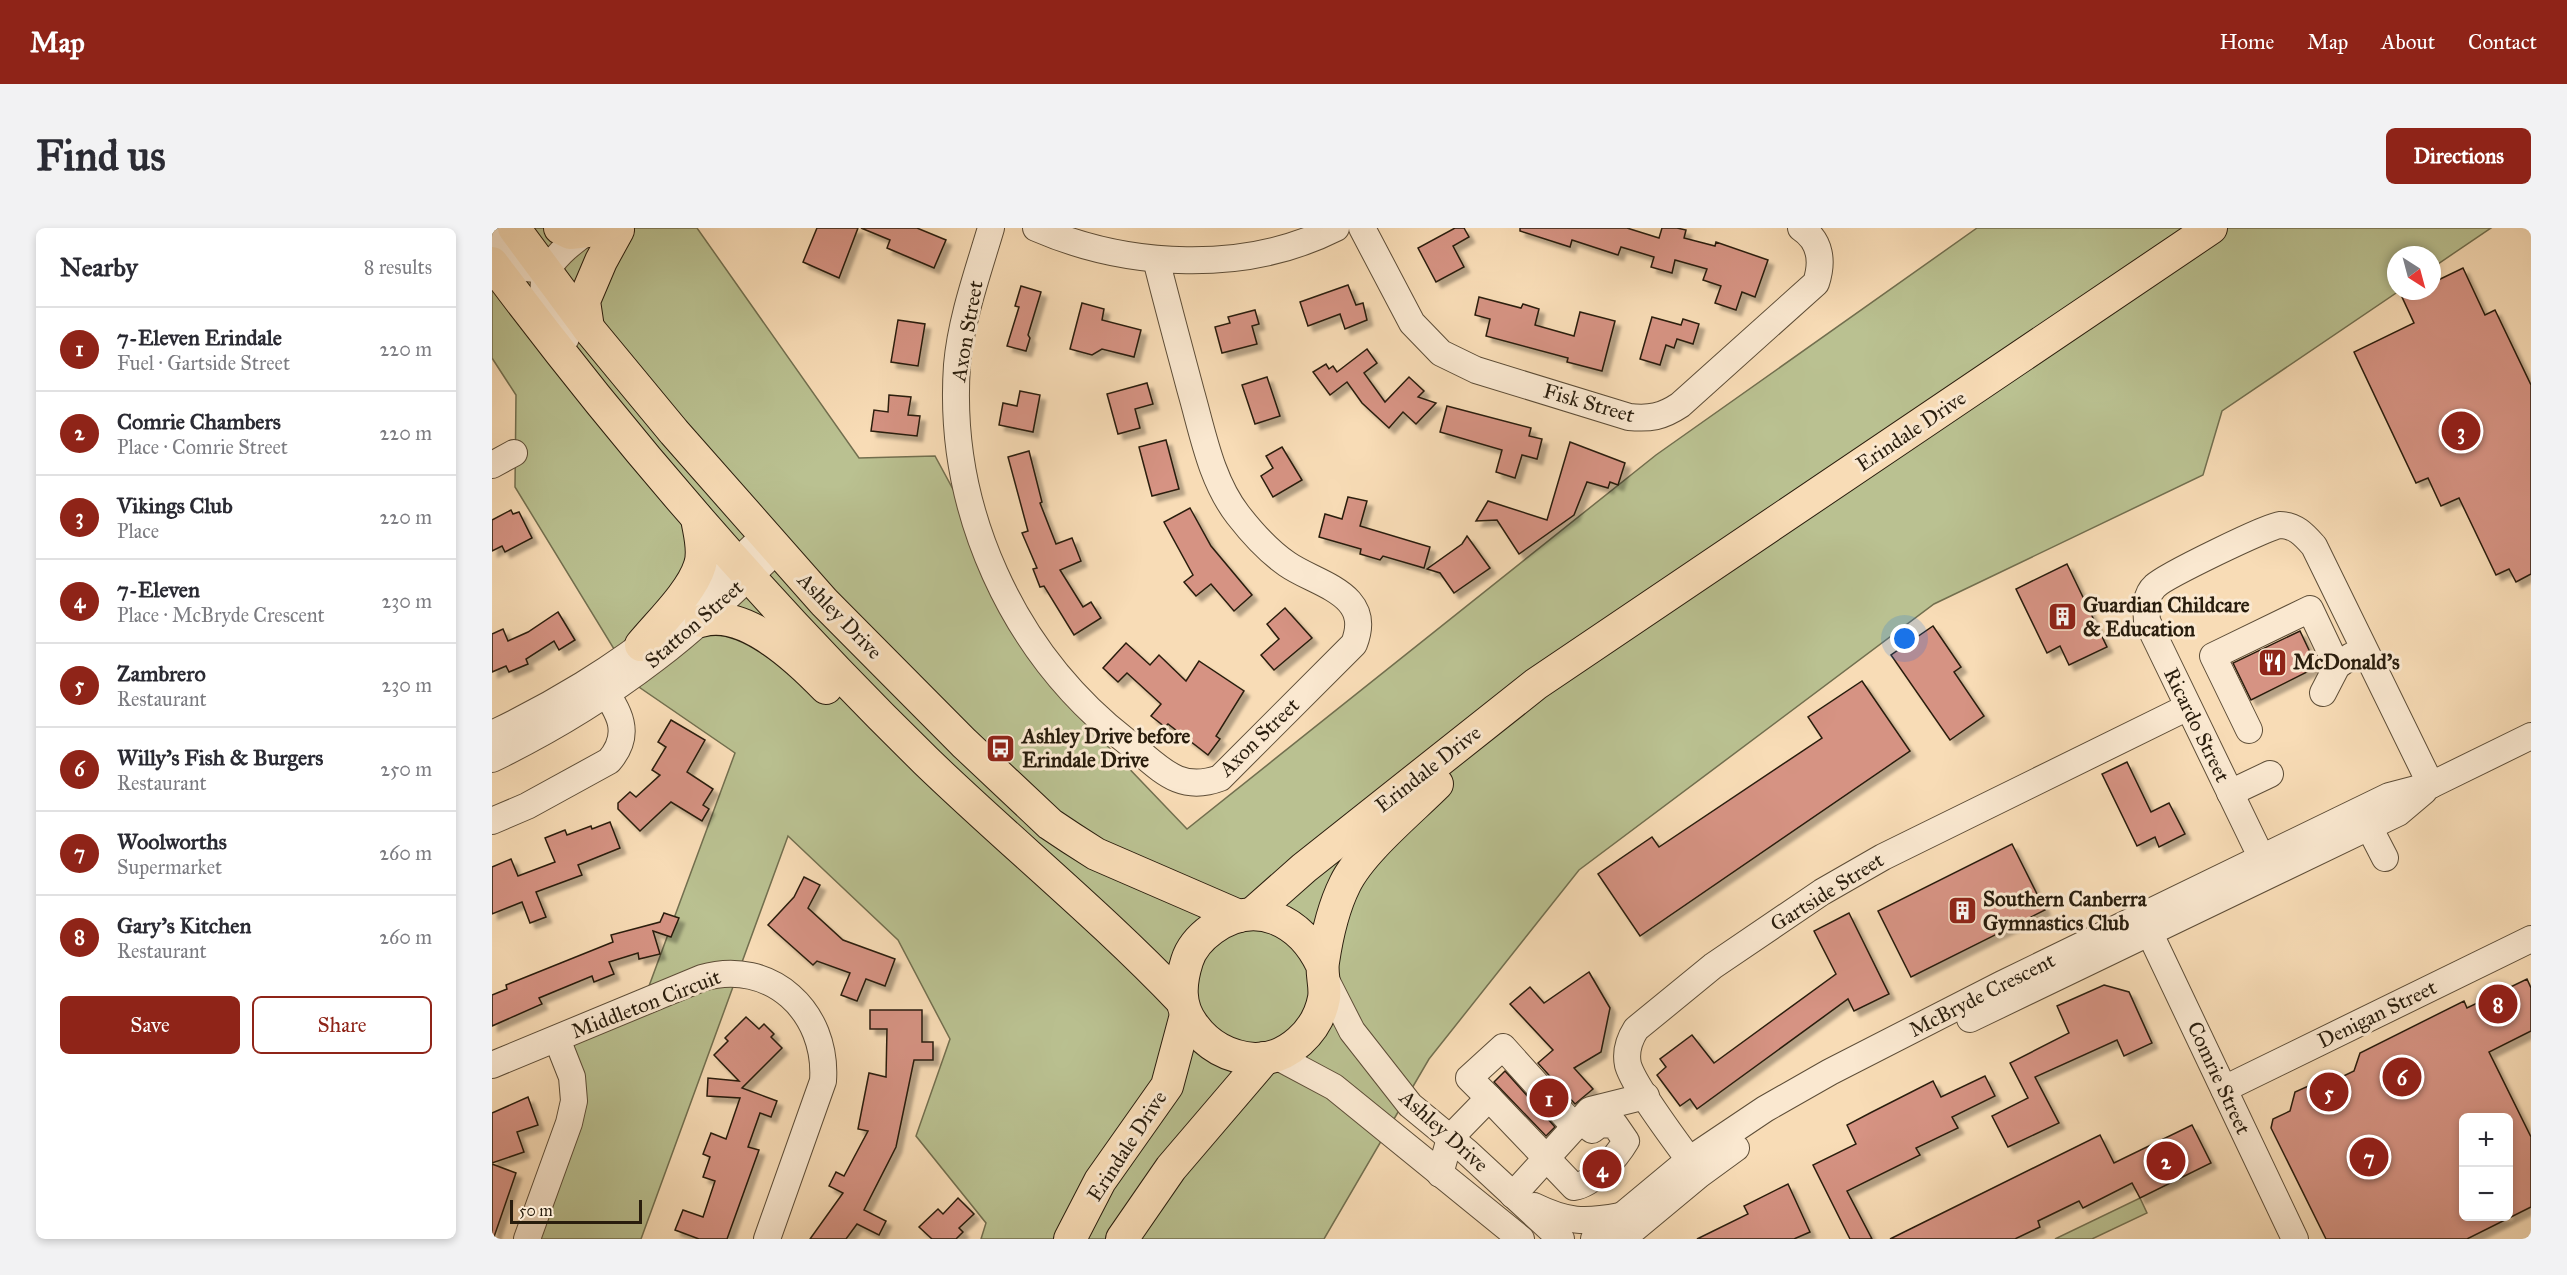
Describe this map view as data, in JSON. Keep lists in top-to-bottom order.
{
  "streets": {
    "main road": ["Erindale Drive", "Ashley Drive"],
    "street": [
      "Axon Street",
      "Fisk Street",
      "Statton Street",
      "Ricardo Street",
      "Gartside Street",
      "McBryde Crescent",
      "Middleton Circuit",
      "Denigan Street",
      "Comrie Street"
    ]
  },
  "crossings": [
    ["Erindale Drive", "Ashley Drive"],
    ["Ashley Drive", "Statton Street"],
    ["Ricardo Street", "Gartside Street"],
    ["Ricardo Street", "McBryde Crescent"],
    ["Gartside Street", "McBryde Crescent"],
    ["McBryde Crescent", "Comrie Street"],
    ["Denigan Street", "Comrie Street"]
  ],
  "places": {
    "building": ["Guardian Childcare & Education", "Southern Canberra Gymnastics Club"],
    "restaurant": ["McDonald's"],
    "bus stop": ["Ashley Drive before Erindale Drive"]
  },
  "scale_bar": "50 m",
  "north": "bottom right",
  "page": {
    "header": "Map",
    "nav": [
      "Home",
      "Map",
      "About",
      "Contact"
    ],
    "buttons": [
      "Directions",
      ["Save", "Share"]
    ],
    "title": "Find us",
    "heading": ["Nearby", "8 results"],
    "list": [
      {
        "mark": "1",
        "name": "7-Eleven Erindale",
        "note": "Fuel · Gartside Street",
        "value": "220 m"
      },
      {
        "mark": "2",
        "name": "Comrie Chambers",
        "note": "Place · Comrie Street",
        "value": "220 m"
      },
      {
        "mark": "3",
        "name": "Vikings Club",
        "note": "Place",
        "value": "220 m"
      },
      {
        "mark": "4",
        "name": "7-Eleven",
        "note": "Place · McBryde Crescent",
        "value": "230 m"
      },
      {
        "mark": "5",
        "name": "Zambrero",
        "note": "Restaurant",
        "value": "230 m"
      },
      {
        "mark": "6",
        "name": "Willy's Fish & Burgers",
        "note": "Restaurant",
        "value": "250 m"
      },
      {
        "mark": "7",
        "name": "Woolworths",
        "note": "Supermarket",
        "value": "260 m"
      },
      {
        "mark": "8",
        "name": "Gary's Kitchen",
        "note": "Restaurant",
        "value": "260 m"
      }
    ],
    "pins": [
      "3",
      "8",
      "6",
      "5",
      "1",
      "7",
      "2",
      "4"
    ],
    "map_buttons": ["+", "−"],
    "scale": "50 m"
  }
}
